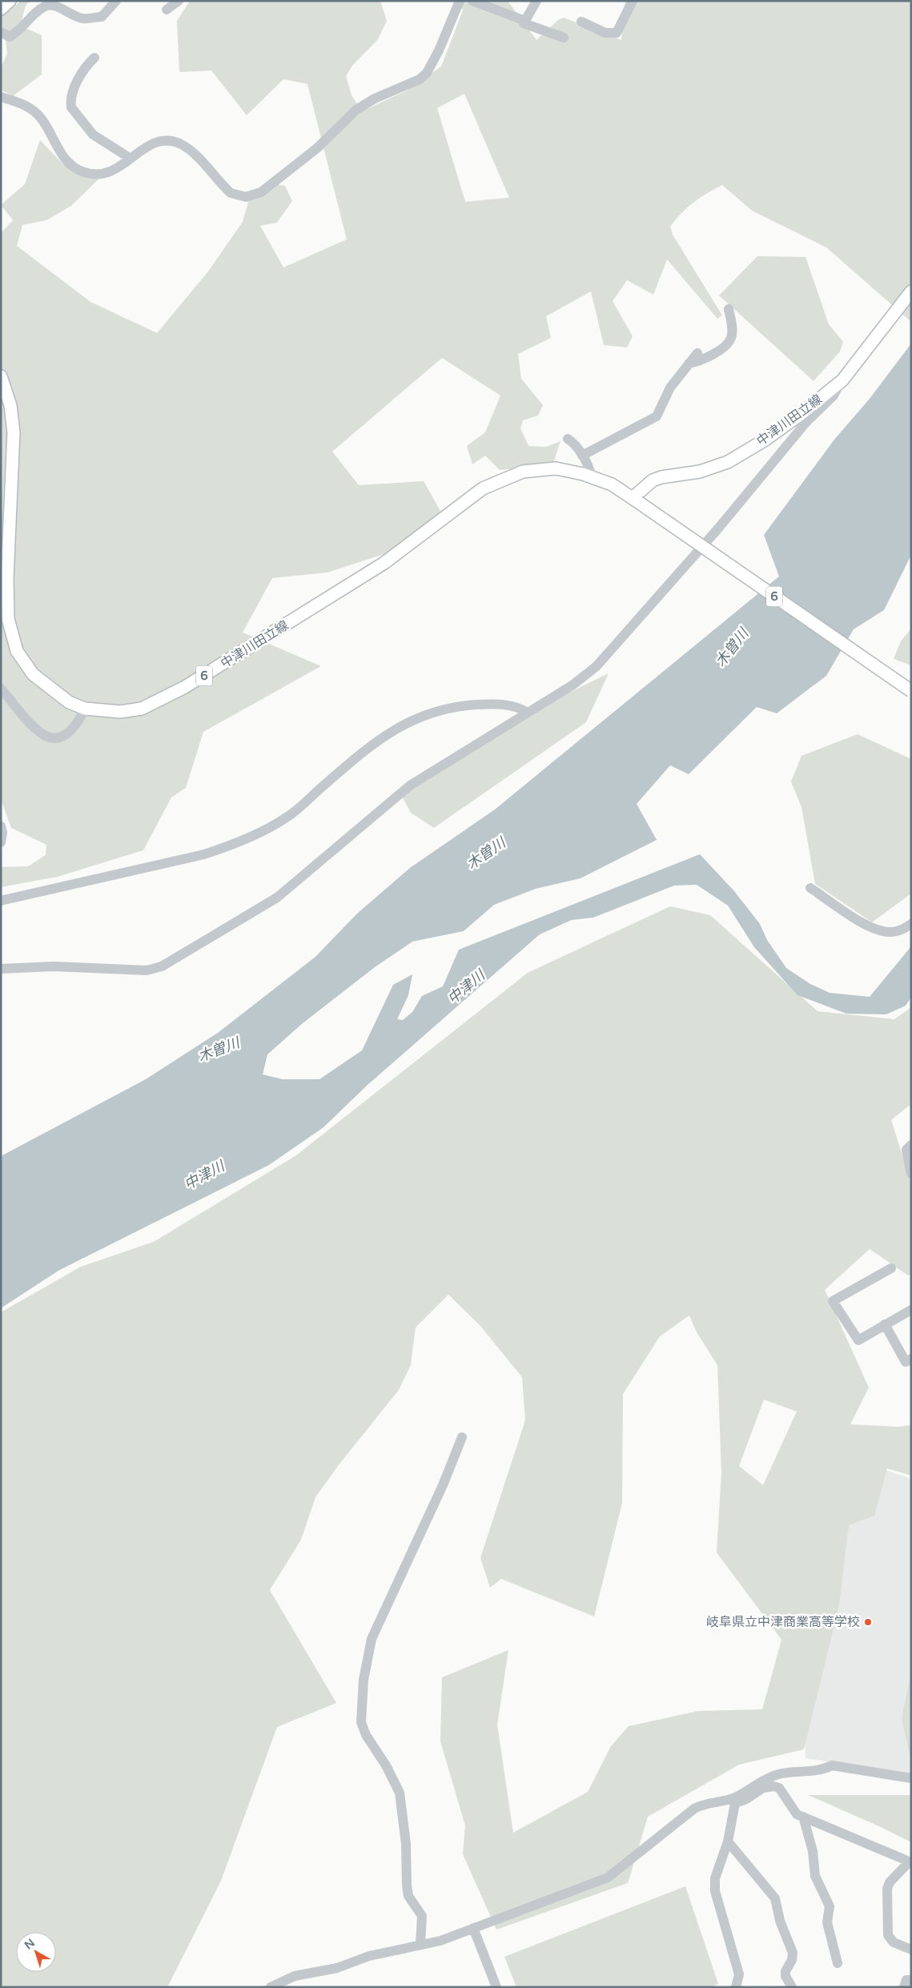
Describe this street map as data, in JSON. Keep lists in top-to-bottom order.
{
  "streets": {
    "main road": ["中津川田立線", "6"]
  },
  "water": ["木曽川", "中津川"],
  "places": ["岐阜県立中津商業高等学校"],
  "north": "top left"
}
